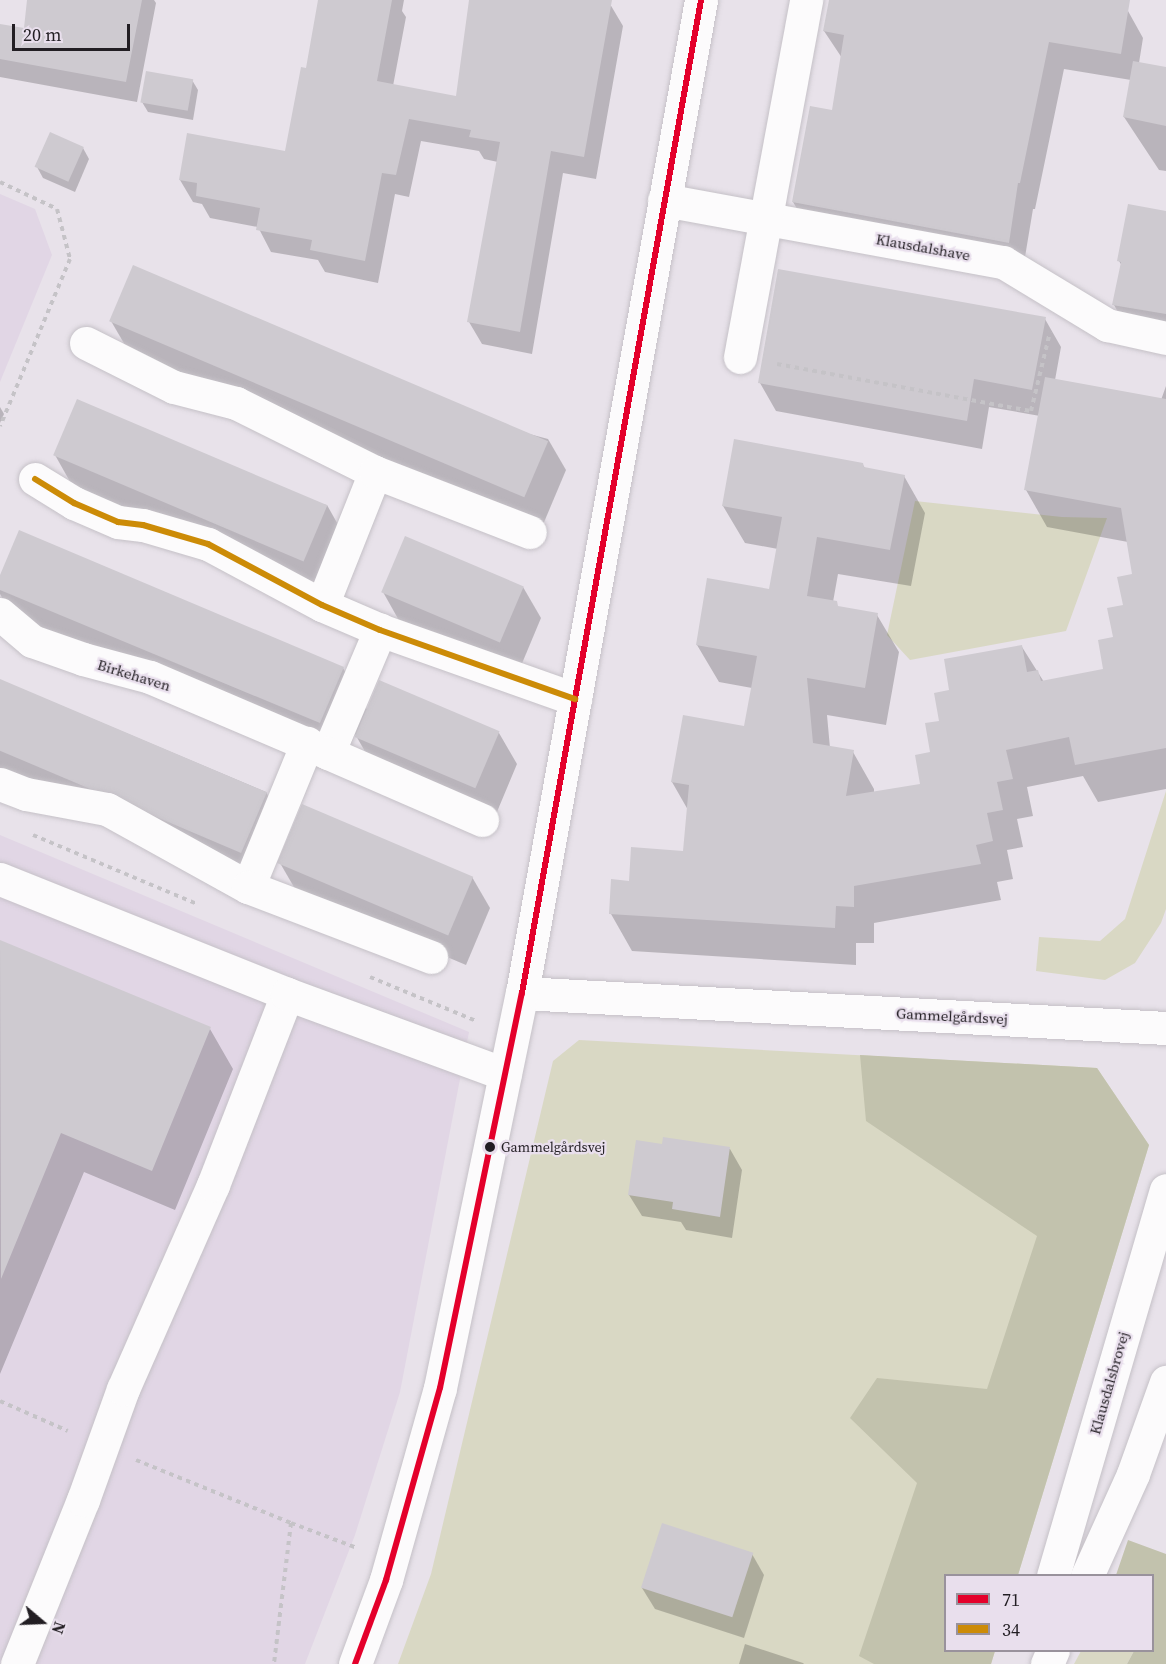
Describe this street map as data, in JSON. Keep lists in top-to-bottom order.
{
  "streets": {
    "street": [
      "Klausdalshave",
      "Birkehaven",
      "Gammelgårdsvej",
      "Klausdalsbrovej"
    ]
  },
  "places": ["Gammelgårdsvej"],
  "lines": ["transit line 71", "transit line 34"],
  "legend": ["71", "34"],
  "scale_bar": "20 m",
  "north": "right"
}
